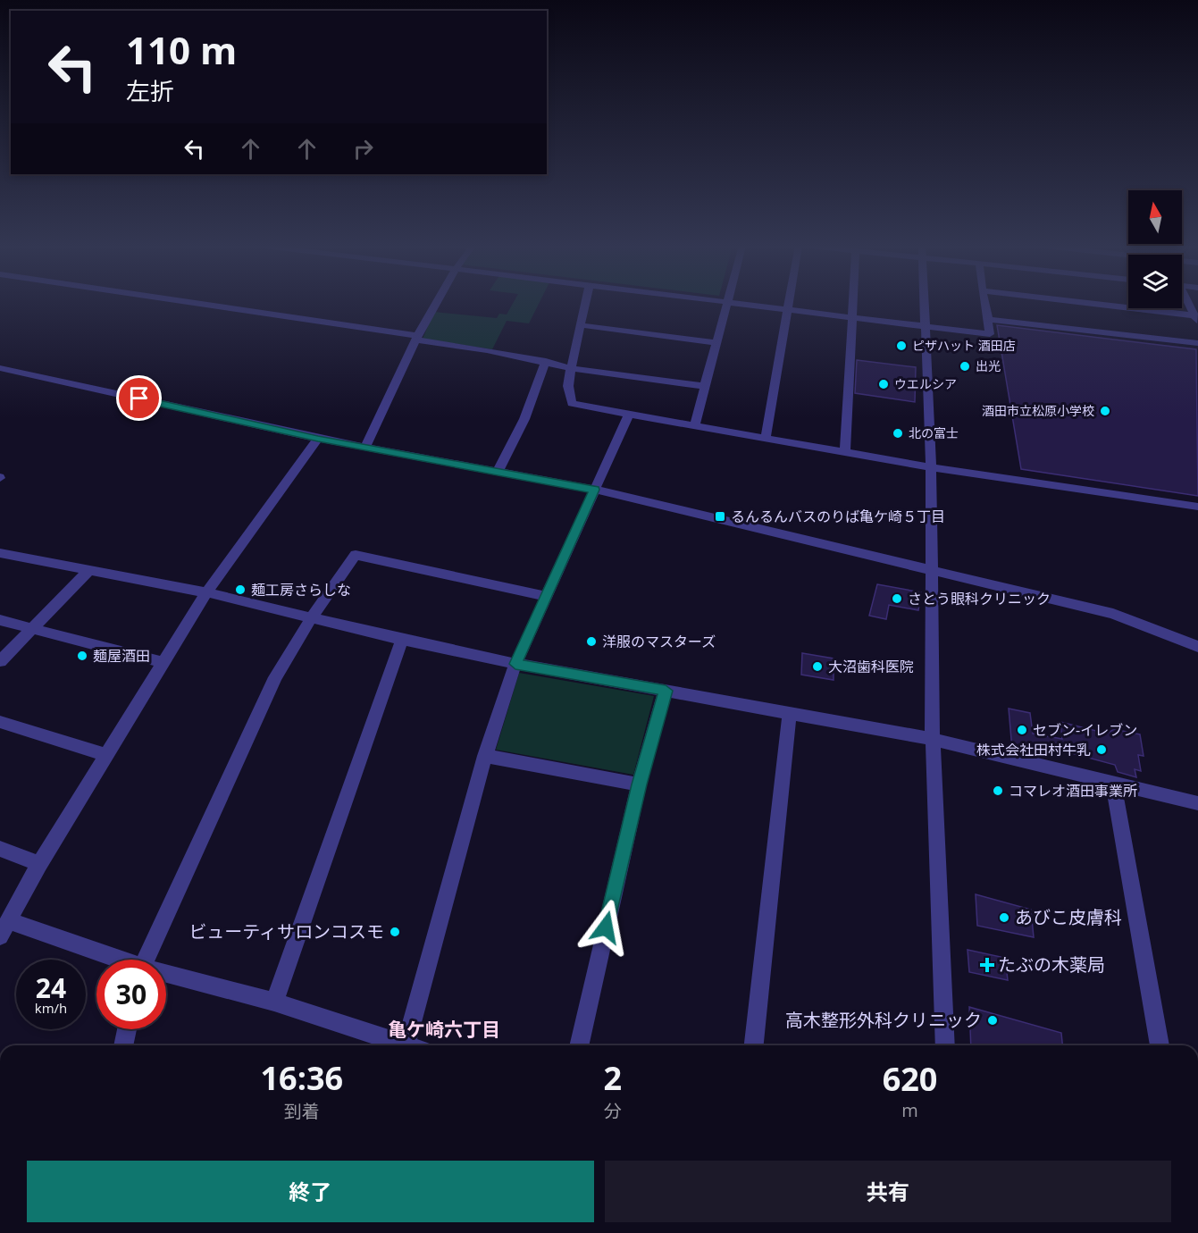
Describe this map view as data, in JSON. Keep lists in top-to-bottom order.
{
  "districts": ["亀ケ崎六丁目"],
  "places": {
    "other": [
      "ピザハット 酒田店",
      "出光",
      "ウエルシア",
      "酒田市立松原小学校",
      "北の富士",
      "麺工房さらしな",
      "さとう眼科クリニック",
      "洋服のマスターズ",
      "麺屋酒田",
      "大沼歯科医院",
      "セブン-イレブン",
      "株式会社田村牛乳",
      "コマレオ酒田事業所",
      "あびこ皮膚科",
      "ビューティサロンコスモ",
      "高木整形外科クリニック"
    ],
    "transit": ["るんるんバスのりば亀ケ崎５丁目"],
    "health": ["たぶの木薬局"]
  },
  "north": "top",
  "page": {
    "turn": ["110 m", "左折"],
    "speed": "24 km/h",
    "limit": "30",
    "eta": [
      "16:36",
      "到着",
      "2",
      "分",
      "620",
      "m"
    ],
    "buttons": ["終了", "共有"]
  }
}
